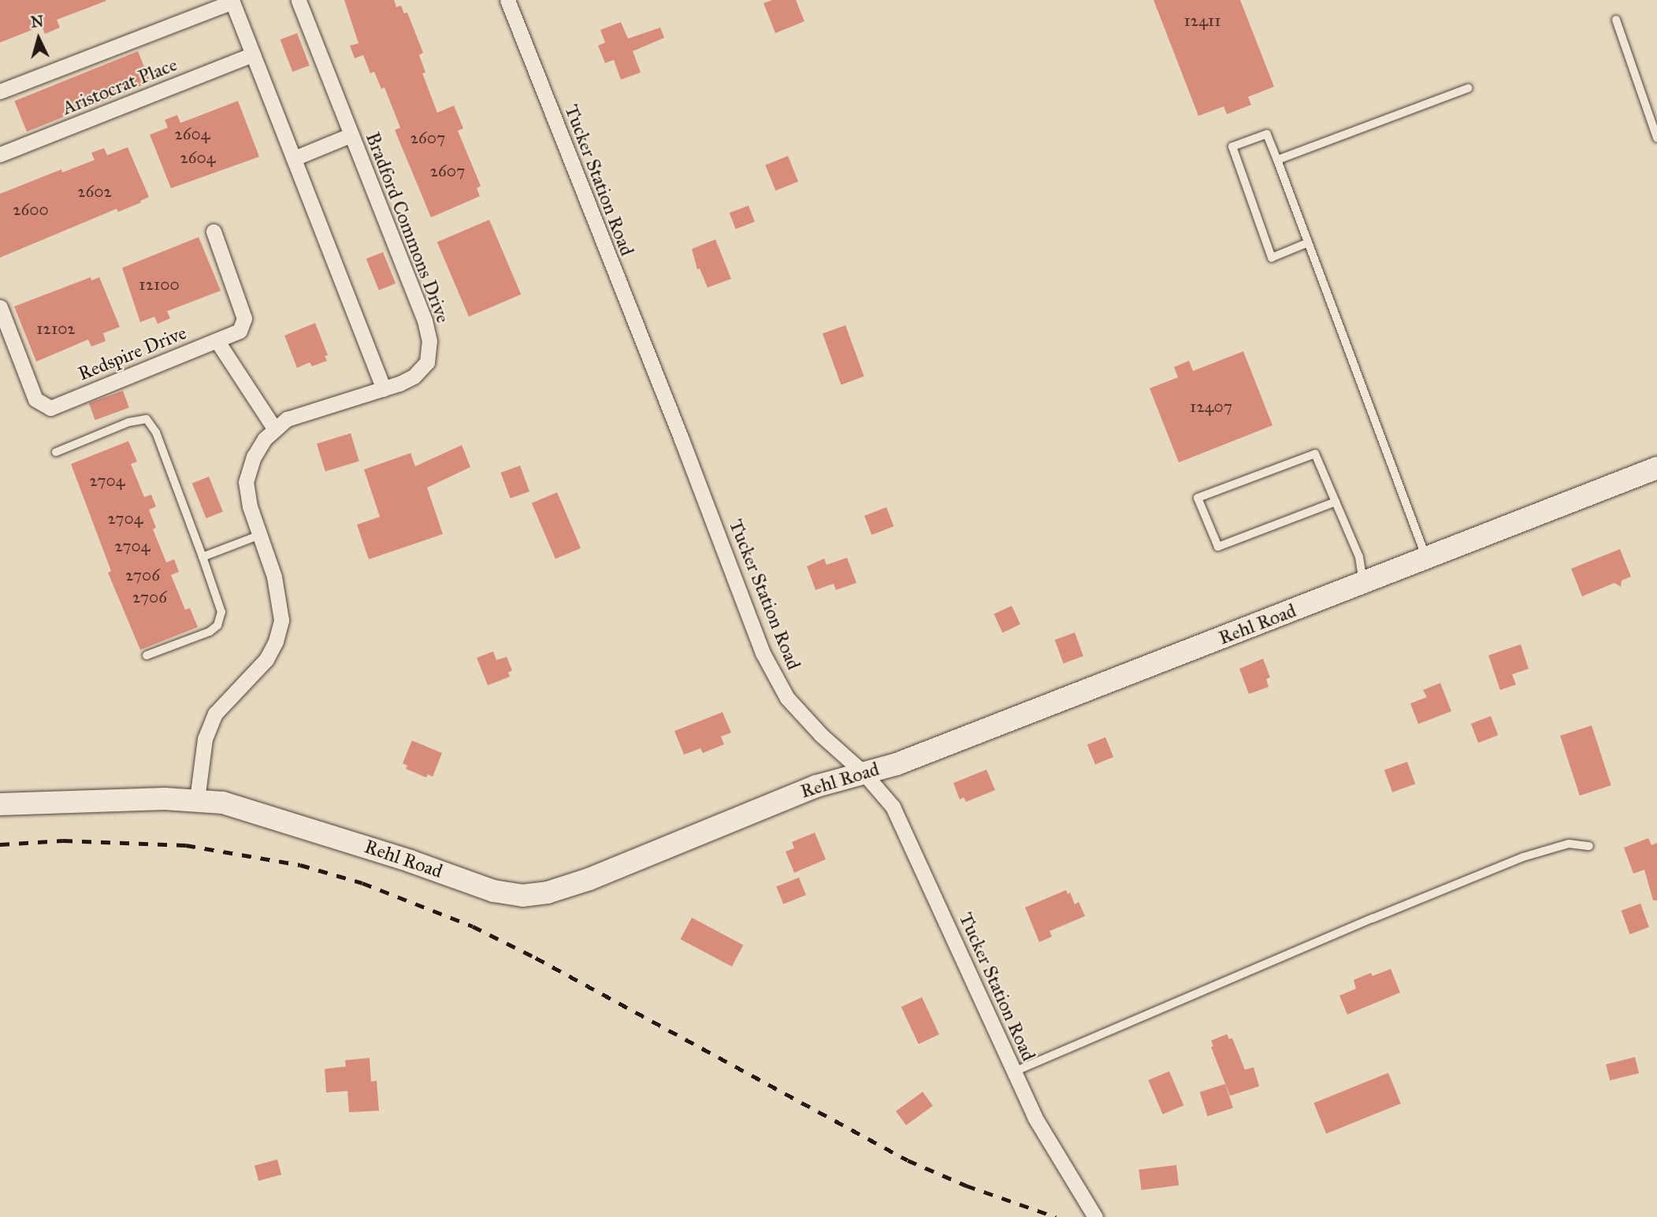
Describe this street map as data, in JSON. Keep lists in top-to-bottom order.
{
  "streets": {
    "street": [
      "Aristocrat Place",
      "Tucker Station Road",
      "Bradford Commons Drive",
      "Redspire Drive",
      "Rehl Road"
    ]
  },
  "crossings": [
    ["Tucker Station Road", "Rehl Road"],
    ["Bradford Commons Drive", "Rehl Road"]
  ],
  "house_numbers": [
    "12411",
    "2604",
    "2607",
    "2604",
    "2607",
    "2602",
    "2600",
    "12100",
    "12102",
    "12407",
    "2704",
    "2704",
    "2704",
    "2706",
    "2706"
  ],
  "north": "top"
}
